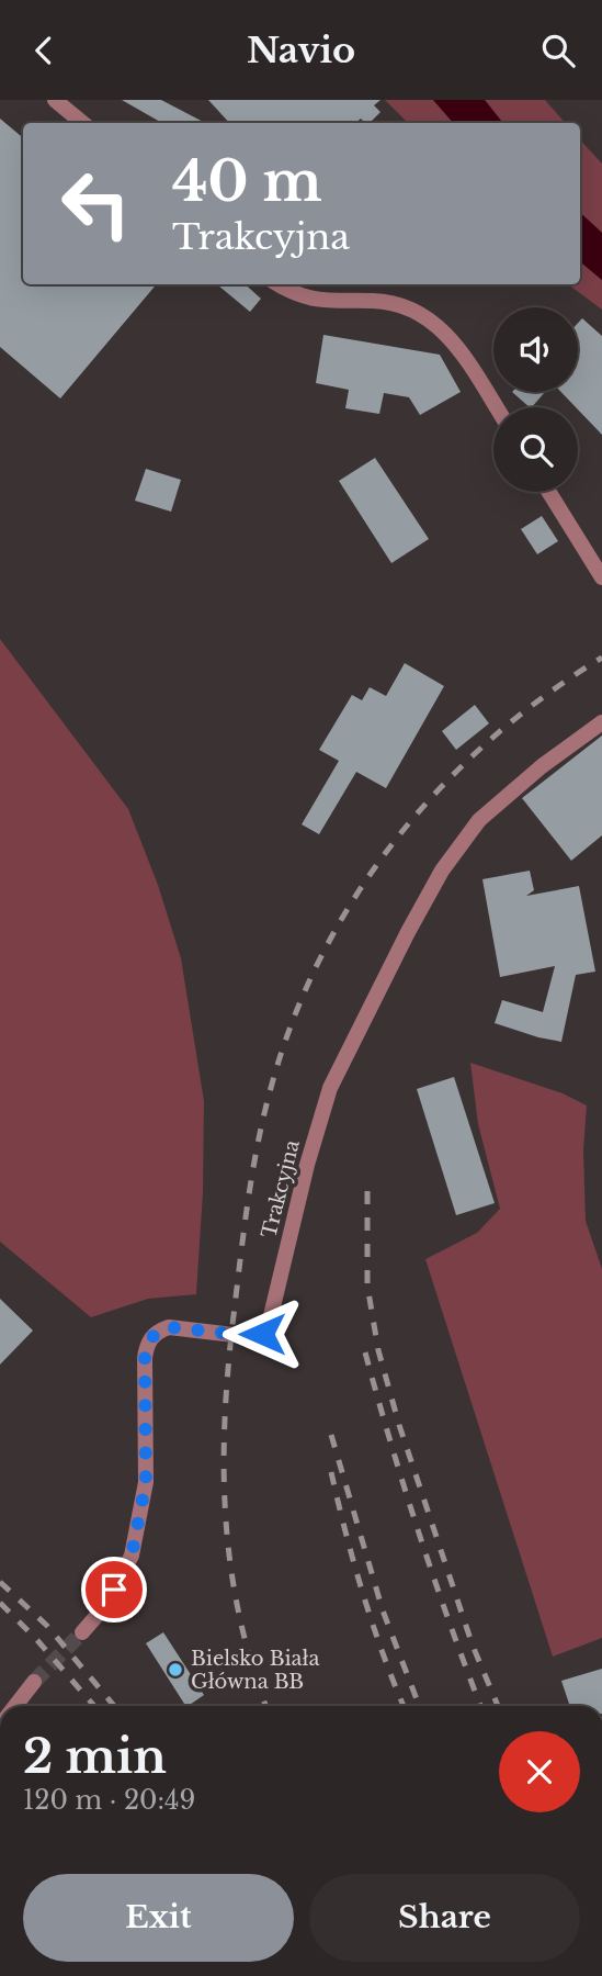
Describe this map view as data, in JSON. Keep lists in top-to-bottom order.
{
  "streets": {
    "street": ["Trakcyjna"]
  },
  "places": ["Bielsko Biała Główna BB"],
  "page": {
    "header": "Navio",
    "turn": ["40 m", "Trakcyjna"],
    "heading": ["2 min", "120 m · 20:49"],
    "buttons": ["Exit", "Share"]
  }
}
